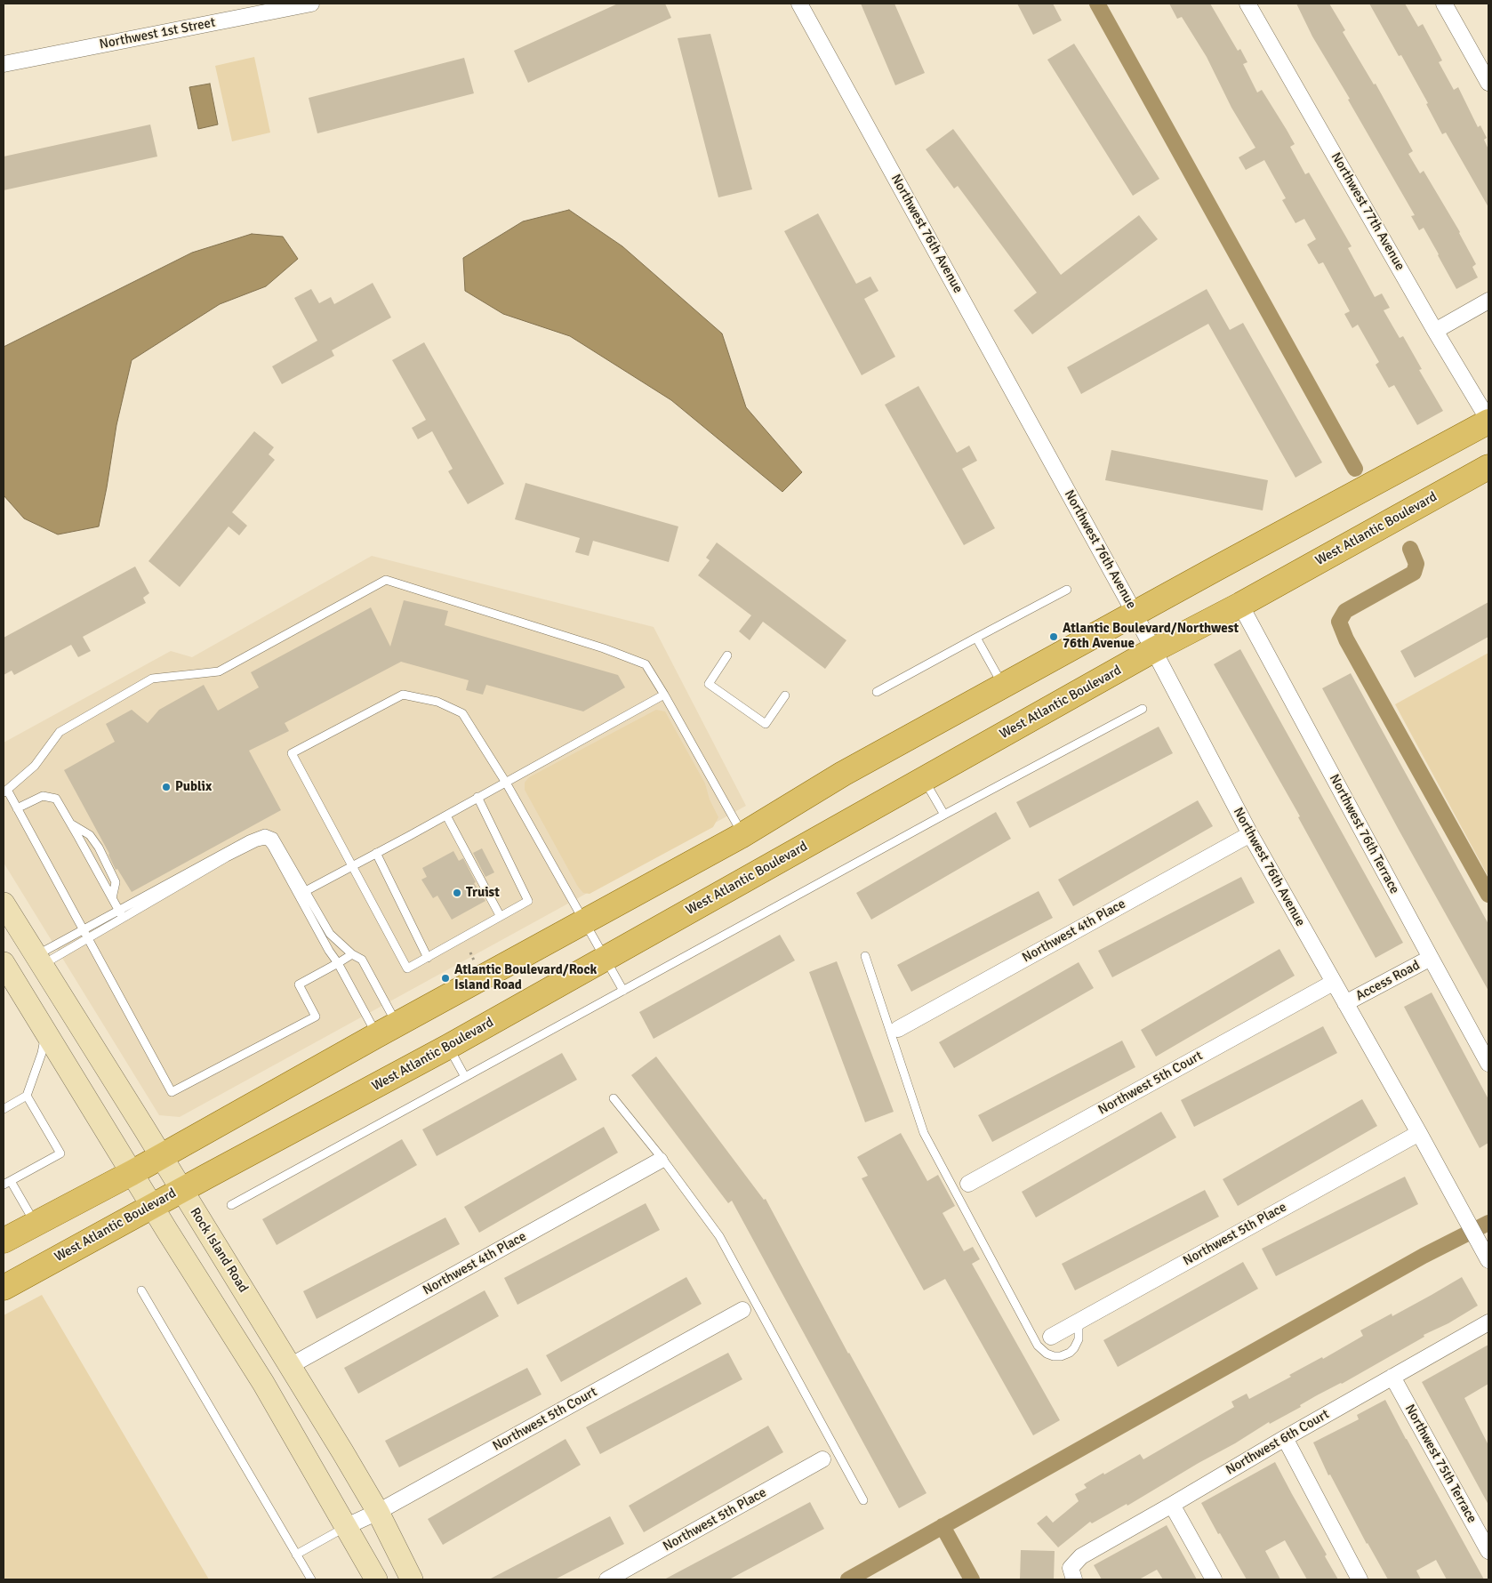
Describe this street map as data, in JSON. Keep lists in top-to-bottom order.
{
  "streets": {
    "main road": ["West Atlantic Boulevard", "Rock Island Road"],
    "street": [
      "Northwest 1st Street",
      "Northwest 77th Avenue",
      "Northwest 76th Avenue",
      "Northwest 76th Terrace",
      "Northwest 4th Place",
      "Access Road",
      "Northwest 5th Court",
      "Northwest 5th Place",
      "Northwest 6th Court",
      "Northwest 75th Terrace"
    ]
  },
  "crossings": [
    ["Northwest 76th Avenue", "West Atlantic Boulevard"],
    ["Northwest 76th Avenue", "Northwest 4th Place"],
    ["Northwest 76th Avenue", "Access Road"],
    ["Northwest 76th Avenue", "Northwest 5th Court"],
    ["Northwest 76th Avenue", "Northwest 5th Place"],
    ["West Atlantic Boulevard", "Northwest 76th Terrace"],
    ["West Atlantic Boulevard", "Rock Island Road"],
    ["Northwest 76th Terrace", "Access Road"],
    ["Northwest 4th Place", "Rock Island Road"],
    ["Northwest 5th Court", "Rock Island Road"],
    ["Northwest 6th Court", "Northwest 75th Terrace"]
  ],
  "places": [
    "Atlantic Boulevard/Northwest 76th Avenue",
    "Publix",
    "Truist",
    "Atlantic Boulevard/Rock Island Road"
  ]
}
